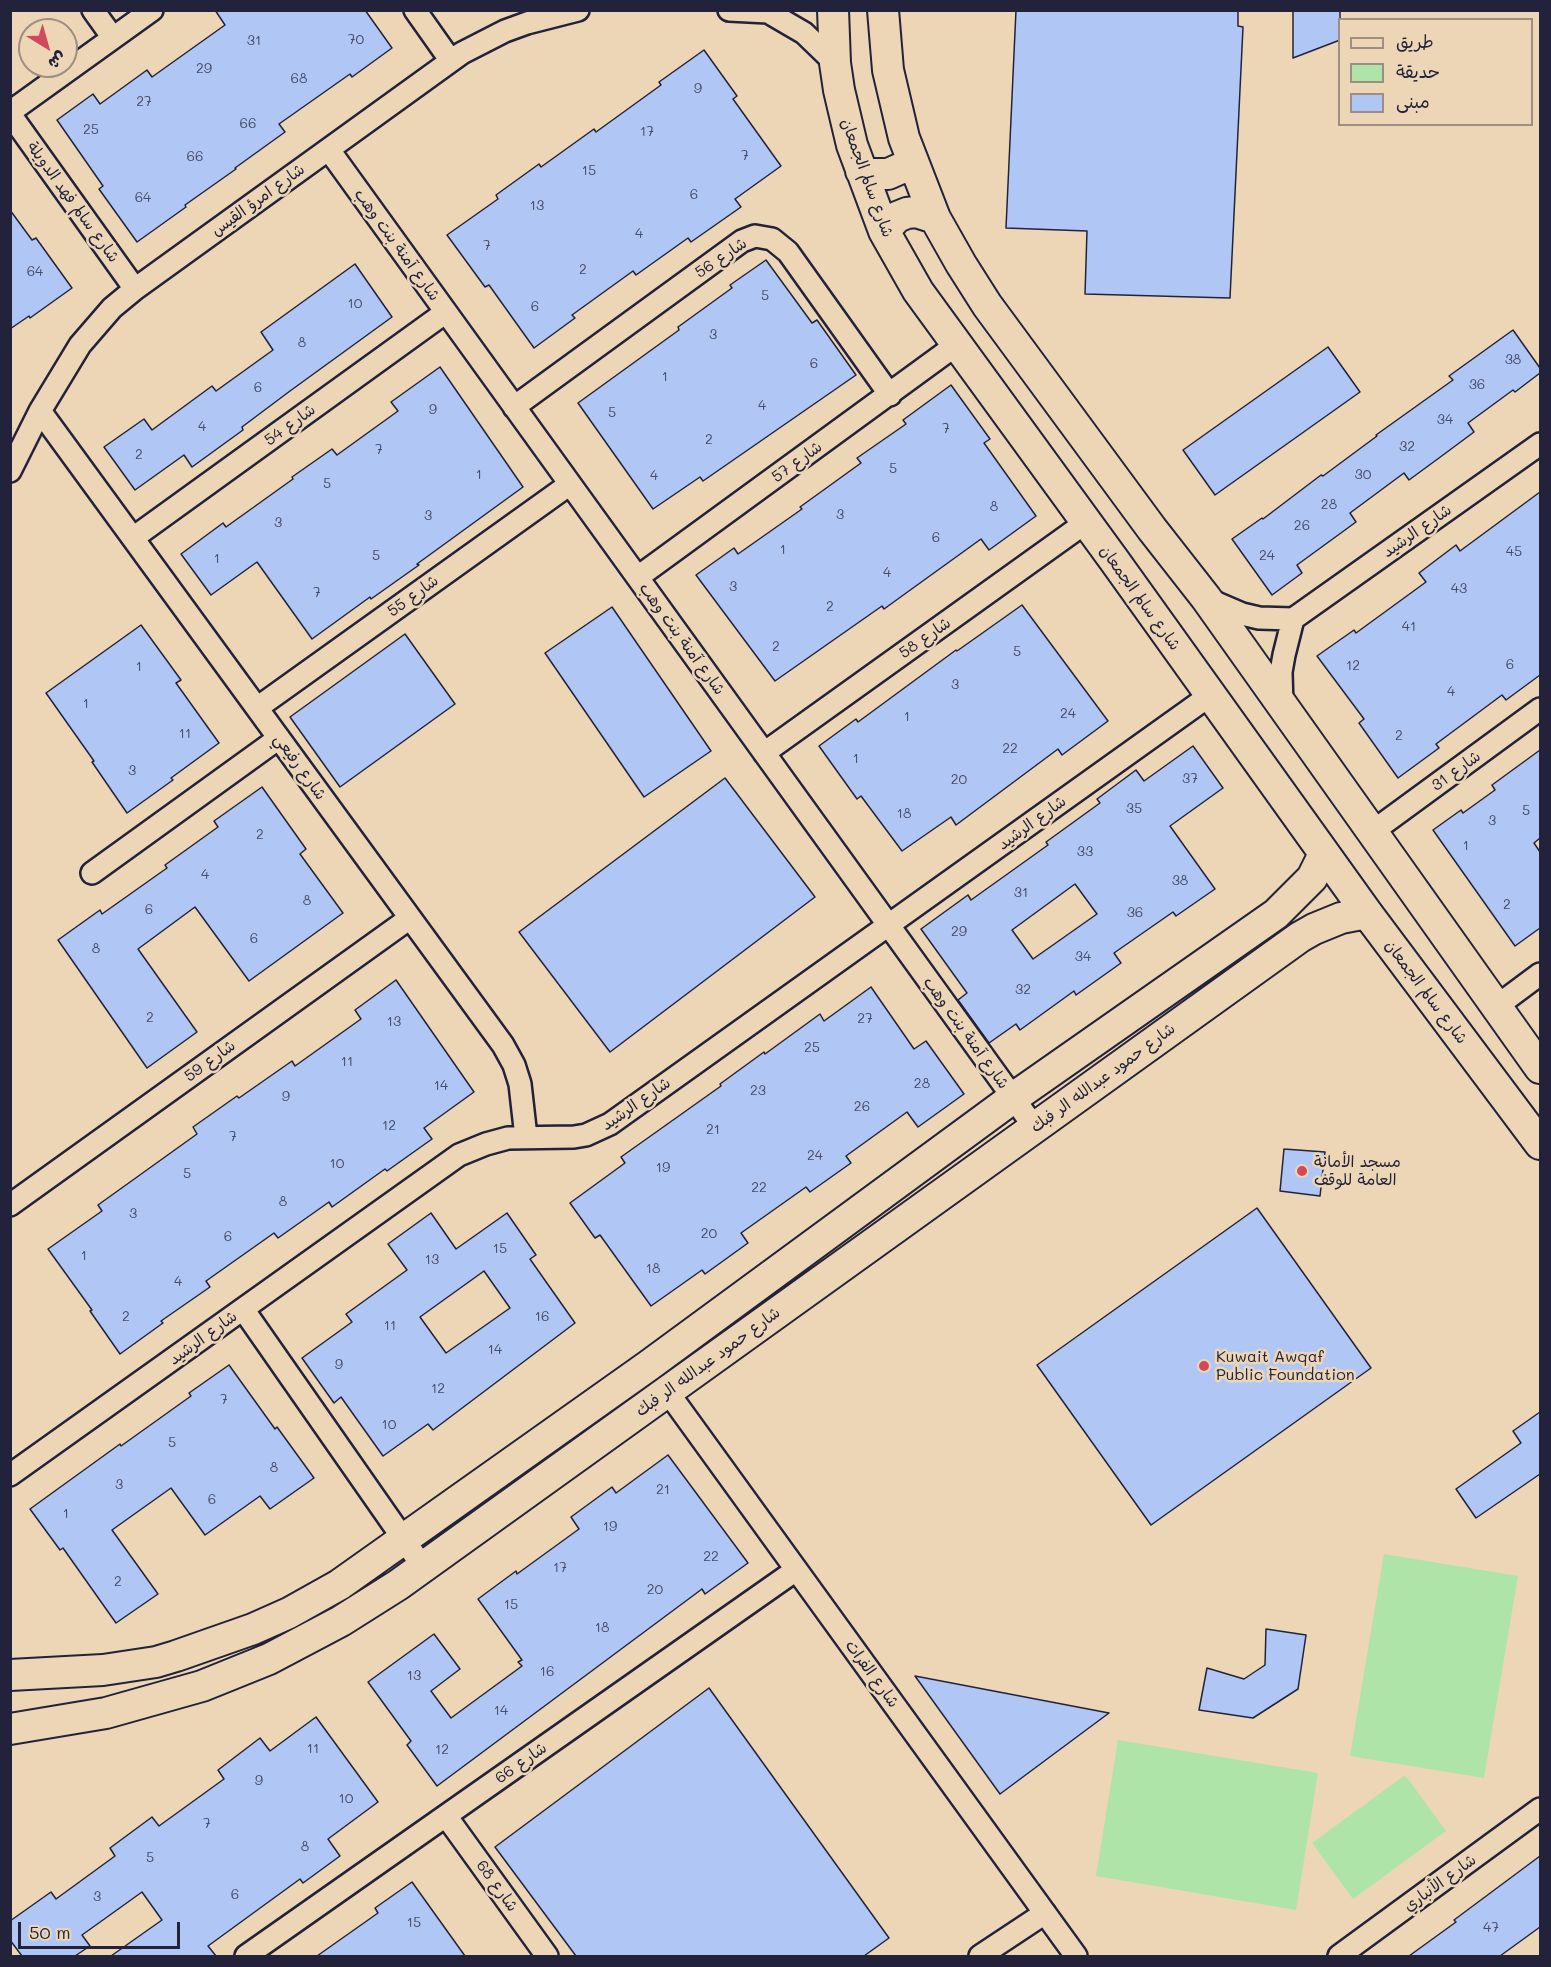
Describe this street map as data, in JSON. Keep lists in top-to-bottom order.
{
  "streets": {
    "street": [
      "شارع سالم الجمعان",
      "شارع امرؤ القيس",
      "شارع سالم فهد الدويلة",
      "شارع آمنة بنت وهب",
      "شارع 56",
      "شارع 54",
      "شارع 57",
      "شارع الرشيد",
      "شارع 55",
      "شارع 58",
      "شارع رفيعي",
      "شارع 31",
      "شارع 59",
      "شارع حمود عبدالله الر فبك",
      "شارع الفرات",
      "شارع 66",
      "شارع الأنباري",
      "شارع 68"
    ]
  },
  "crossings": [
    ["شارع سالم الجمعان", "شارع 57"],
    ["شارع سالم الجمعان", "شارع الرشيد"],
    ["شارع سالم الجمعان", "شارع 58"],
    ["شارع سالم الجمعان", "شارع حمود عبدالله الر فبك"],
    ["شارع امرؤ القيس", "شارع سالم فهد الدويلة"],
    ["شارع امرؤ القيس", "شارع آمنة بنت وهب"],
    ["شارع امرؤ القيس", "شارع رفيعي"],
    ["شارع آمنة بنت وهب", "شارع 56"],
    ["شارع آمنة بنت وهب", "شارع 54"],
    ["شارع آمنة بنت وهب", "شارع 57"],
    ["شارع آمنة بنت وهب", "شارع الرشيد"],
    ["شارع آمنة بنت وهب", "شارع 55"],
    ["شارع آمنة بنت وهب", "شارع 58"],
    ["شارع آمنة بنت وهب", "شارع حمود عبدالله الر فبك"],
    ["شارع 56", "شارع 57"],
    ["شارع 54", "شارع رفيعي"],
    ["شارع الرشيد", "شارع رفيعي"],
    ["شارع 55", "شارع رفيعي"],
    ["شارع رفيعي", "شارع 59"],
    ["شارع حمود عبدالله الر فبك", "شارع الفرات"],
    ["شارع الفرات", "شارع 66"],
    ["شارع 66", "شارع 68"]
  ],
  "places": ["مسجد الأمانة العامة للوقف", "Kuwait Awqaf Public Foundation"],
  "house_numbers": [
    "70",
    "31",
    "29",
    "68",
    "9",
    "27",
    "66",
    "25",
    "17",
    "7",
    "66",
    "15",
    "6",
    "64",
    "13",
    "4",
    "7",
    "2",
    "64",
    "5",
    "10",
    "6",
    "3",
    "8",
    "38",
    "6",
    "1",
    "36",
    "6",
    "4",
    "9",
    "5",
    "34",
    "4",
    "7",
    "2",
    "32",
    "7",
    "2",
    "5",
    "1",
    "30",
    "4",
    "5",
    "28",
    "8",
    "3",
    "3",
    "3",
    "26",
    "6",
    "1",
    "45",
    "5",
    "24",
    "1",
    "4",
    "3",
    "43",
    "7",
    "2",
    "41",
    "2",
    "5",
    "6",
    "12",
    "1",
    "3",
    "4",
    "1",
    "24",
    "1",
    "11",
    "2",
    "22",
    "1",
    "3",
    "37",
    "20",
    "35",
    "5",
    "18",
    "3",
    "2",
    "1",
    "33",
    "4",
    "38",
    "31",
    "8",
    "2",
    "6",
    "36",
    "29",
    "6",
    "8",
    "34",
    "32",
    "2",
    "27",
    "13",
    "25",
    "11",
    "28",
    "14",
    "23",
    "9",
    "26",
    "12",
    "21",
    "7",
    "24",
    "10",
    "19",
    "5",
    "22",
    "8",
    "3",
    "20",
    "6",
    "15",
    "1",
    "13",
    "18",
    "4",
    "2",
    "16",
    "11",
    "14",
    "9",
    "12",
    "7",
    "10",
    "5",
    "8",
    "3",
    "21",
    "6",
    "1",
    "19",
    "22",
    "17",
    "2",
    "20",
    "15",
    "18",
    "16",
    "13",
    "14",
    "11",
    "12",
    "9",
    "10",
    "7",
    "8",
    "5",
    "6",
    "3",
    "15",
    "47"
  ],
  "legend": ["طريق", "حديقة", "مبنى"],
  "scale_bar": "50 m",
  "north": "bottom right"
}
